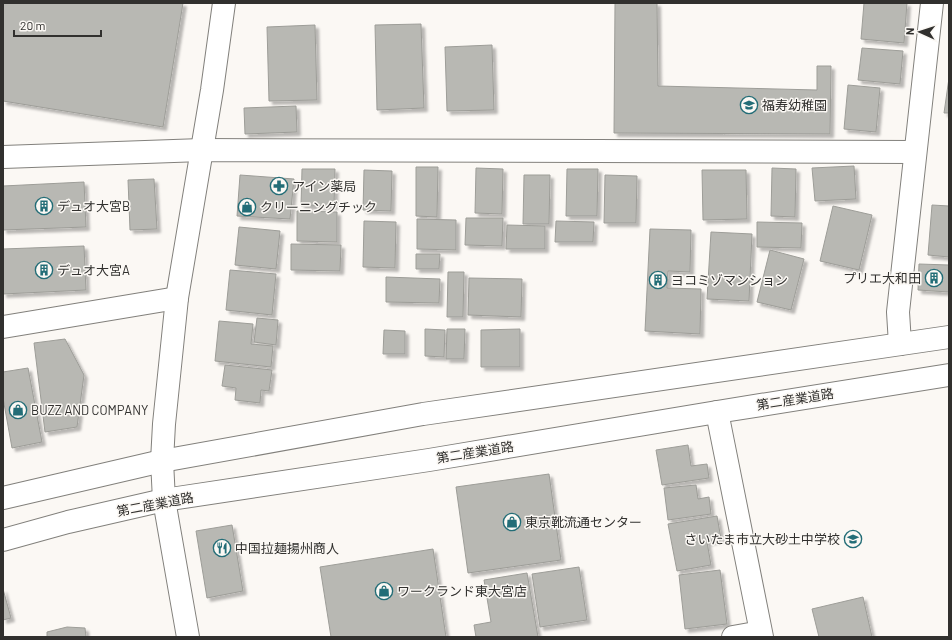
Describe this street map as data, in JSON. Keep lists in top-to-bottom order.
{
  "streets": {
    "street": ["第二産業道路"]
  },
  "places": {
    "school or university": ["福寿幼稚園", "さいたま市立大砂土中学校"],
    "pharmacy": ["アイン薬局"],
    "building": [
      "デュオ大宮B",
      "デュオ大宮A",
      "プリエ大和田",
      "ヨコミゾマンション"
    ],
    "shop": [
      "クリーニングチック",
      "BUZZ AND COMPANY",
      "東京靴流通センター",
      "ワークランド東大宮店"
    ],
    "restaurant": ["中国拉麺揚州商人"]
  },
  "scale_bar": "20 m",
  "north": "left"
}
